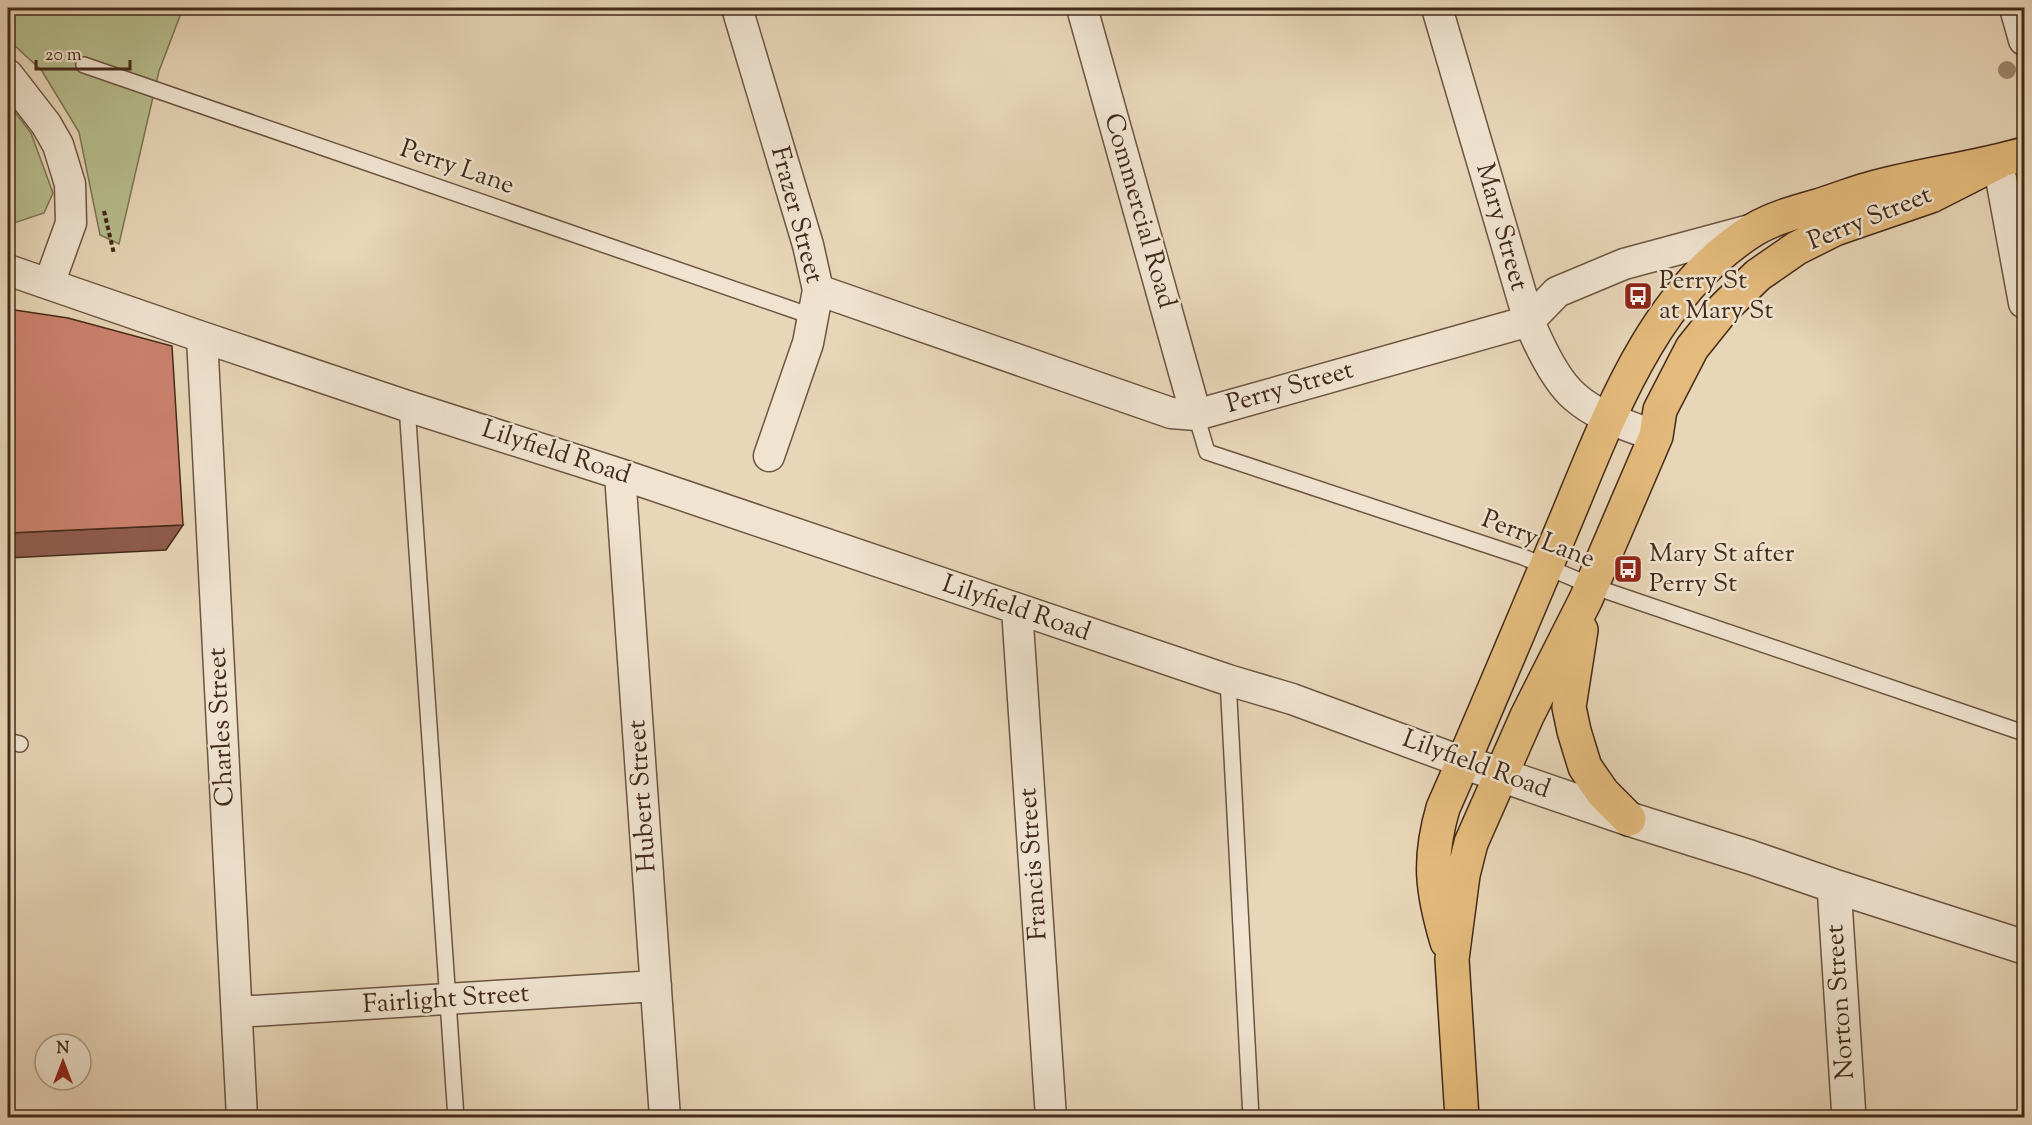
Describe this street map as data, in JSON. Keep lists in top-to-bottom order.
{
  "streets": {
    "main road": ["Perry Street"],
    "street": [
      "Commercial Road",
      "Frazer Street",
      "Mary Street",
      "Lilyfield Road",
      "Charles Street",
      "Hubert Street",
      "Francis Street",
      "Fairlight Street",
      "Norton Street"
    ],
    "lane": ["Perry Lane"]
  },
  "crossings": [
    ["Perry Lane", "Commercial Road"],
    ["Perry Lane", "Frazer Street"],
    ["Perry Lane", "Perry Street"],
    ["Commercial Road", "Perry Street"],
    ["Frazer Street", "Perry Street"],
    ["Perry Street", "Mary Street"],
    ["Lilyfield Road", "Charles Street"],
    ["Lilyfield Road", "Hubert Street"],
    ["Lilyfield Road", "Francis Street"],
    ["Lilyfield Road", "Norton Street"],
    ["Charles Street", "Fairlight Street"],
    ["Hubert Street", "Fairlight Street"]
  ],
  "places": {
    "bus stop": ["Perry St at Mary St", "Mary St after Perry St"]
  },
  "scale_bar": "20 m",
  "north": "top"
}
